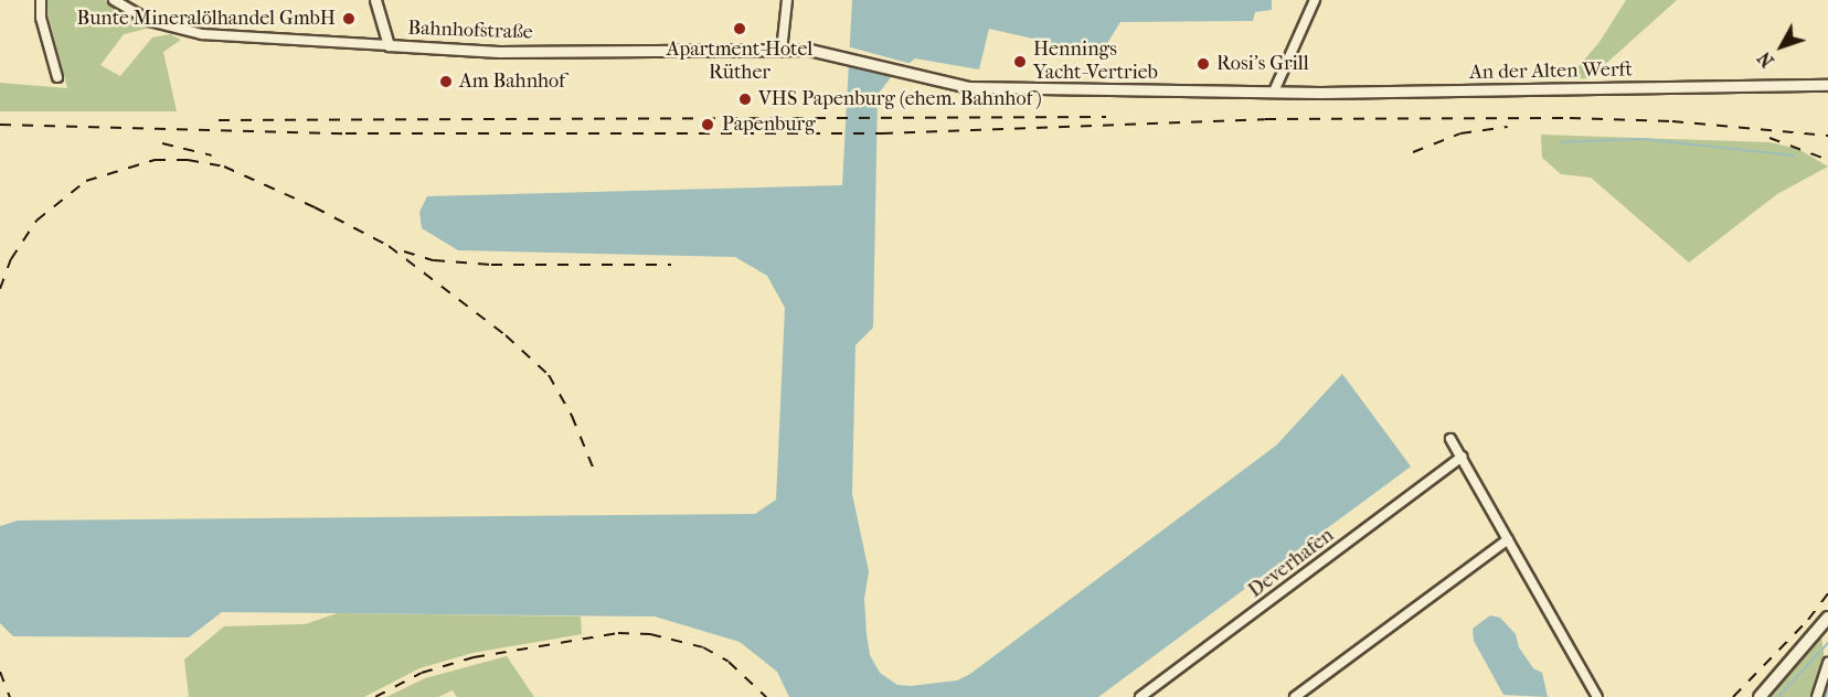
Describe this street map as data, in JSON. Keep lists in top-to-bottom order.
{
  "streets": {
    "street": ["Bahnhofstraße", "An der Alten Werft", "Deverhafen"]
  },
  "crossings": [
    ["Bahnhofstraße", "An der Alten Werft"]
  ],
  "places": [
    "Bunte Mineralölhandel GmbH",
    "Apartment-Hotel Rüther",
    "Hennings Yacht-Vertrieb",
    "Rosi's Grill",
    "Am Bahnhof",
    "VHS Papenburg (ehem. Bahnhof)",
    "Papenburg"
  ],
  "north": "bottom left"
}
